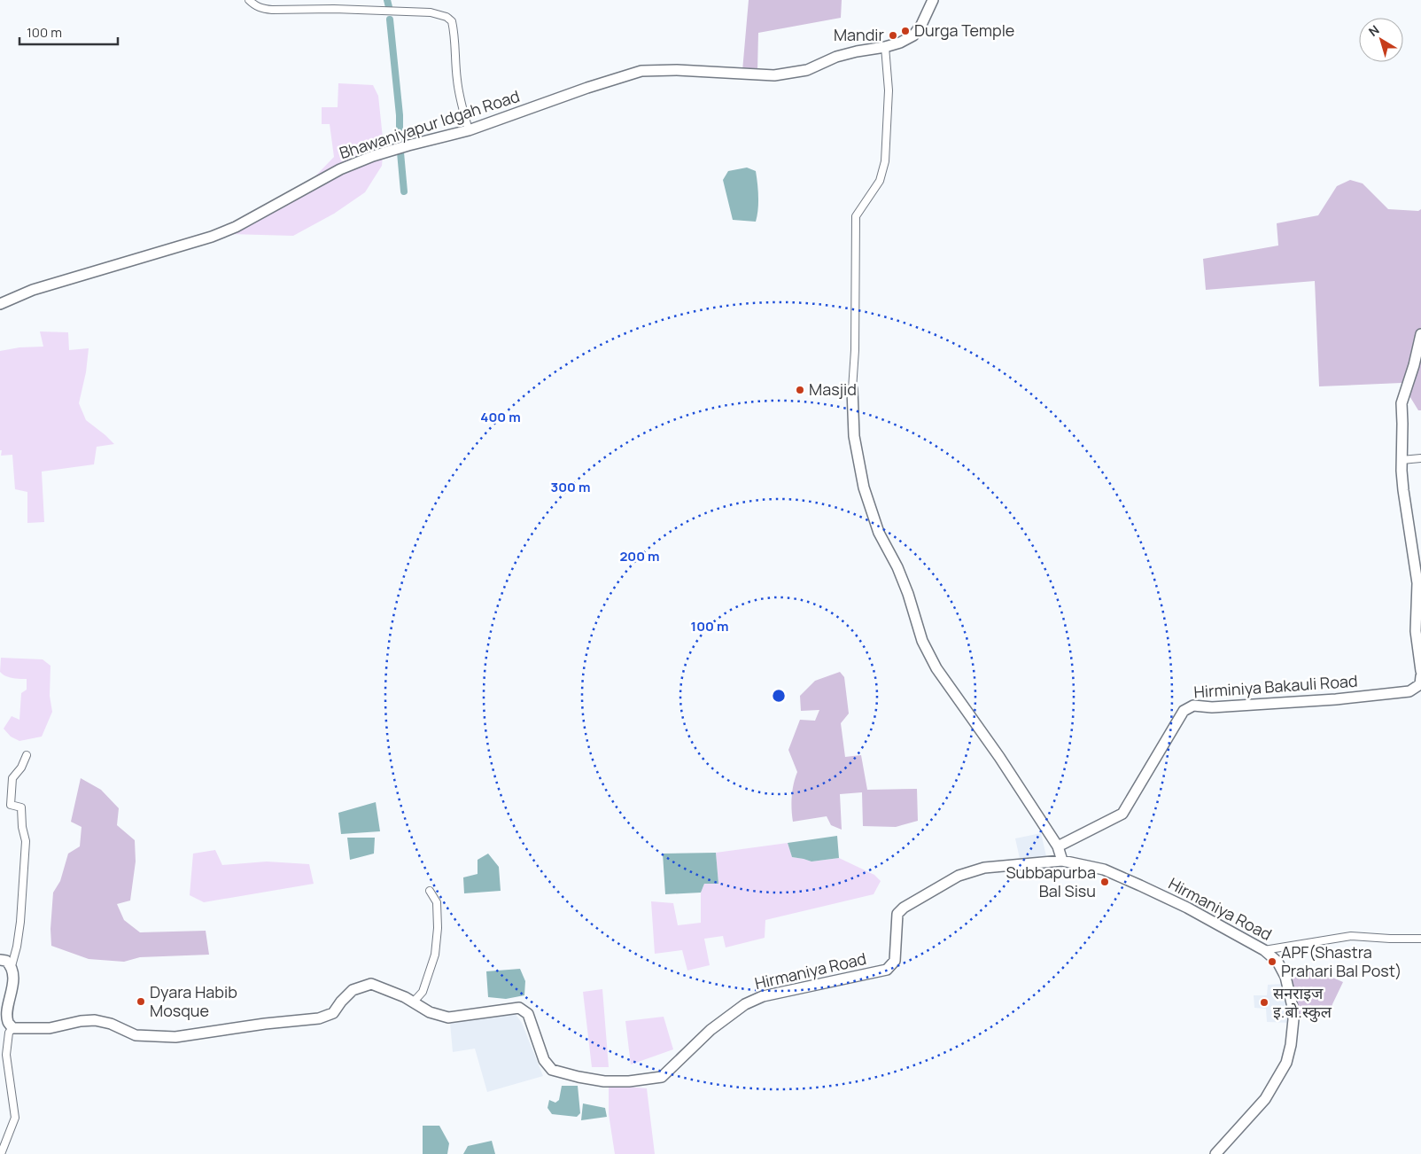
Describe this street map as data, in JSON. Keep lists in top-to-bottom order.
{
  "streets": {
    "street": ["Bhawaniyapur Idgah Road", "Hirminiya Bakauli Road", "Hirmaniya Road"]
  },
  "places": [
    "Durga Temple",
    "Mandir",
    "Masjid",
    "Subbapurba Bal Sisu",
    "APF(Shastra Prahari Bal Post)",
    "Dyara Habib Mosque",
    "सनराइज इ.बाे.स्कुल"
  ],
  "scale_bar": "100 m",
  "north": "top left",
  "rings": [
    "400 m",
    "300 m",
    "200 m",
    "100 m"
  ]
}
